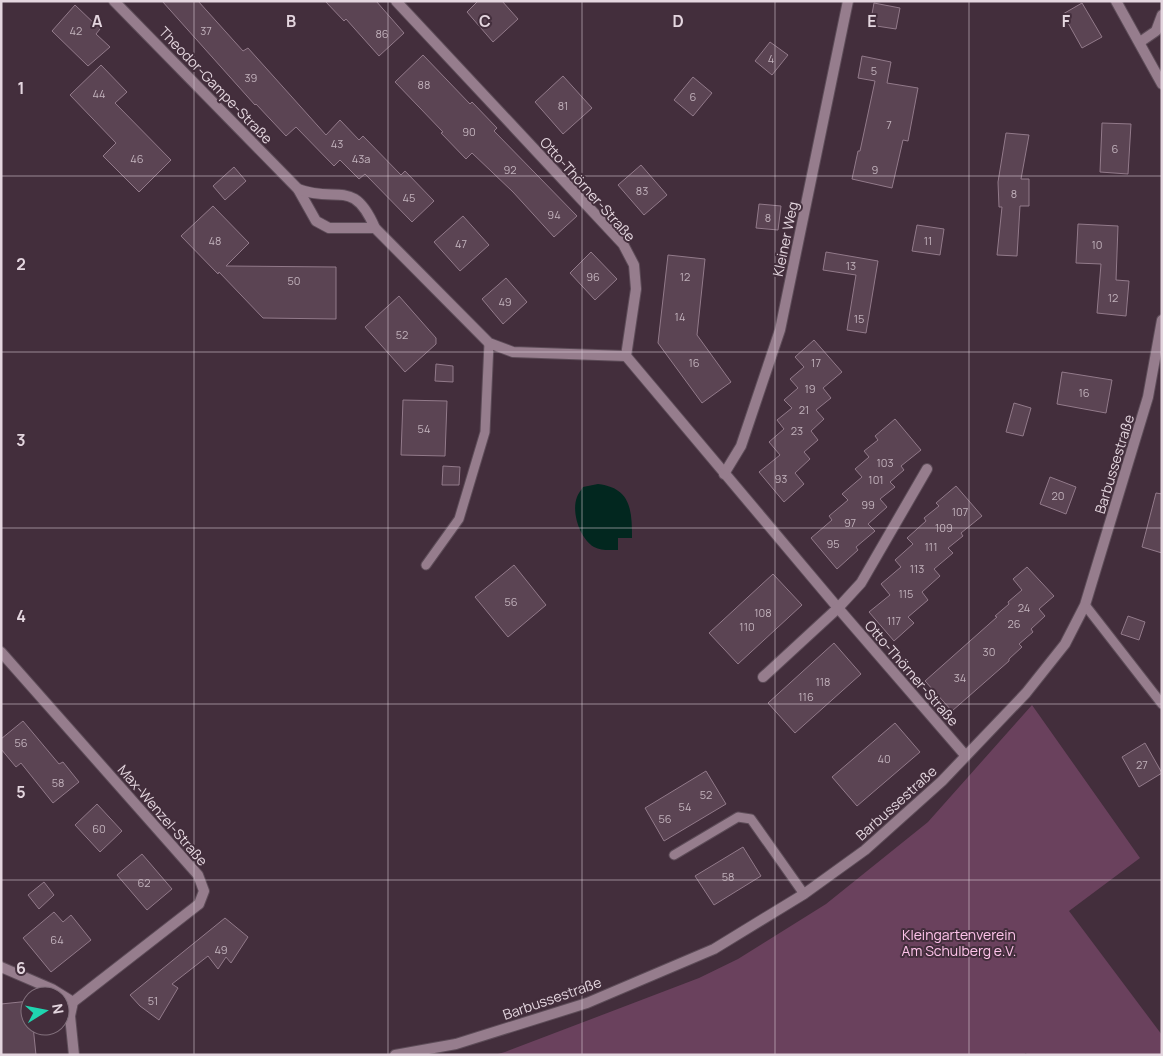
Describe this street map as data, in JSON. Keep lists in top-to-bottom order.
{
  "streets": {
    "street": [
      "Theodor-Gampe-Straße",
      "Otto-Thörner-Straße",
      "Kleiner Weg",
      "Barbussestraße",
      "Max-Wenzel-Straße"
    ]
  },
  "crossings": [
    ["Otto-Thörner-Straße", "Kleiner Weg"],
    ["Otto-Thörner-Straße", "Barbussestraße"]
  ],
  "parks": ["Kleingartenverein Am Schulberg e.V."],
  "house_numbers": [
    "42",
    "37",
    "86",
    "4",
    "5",
    "39",
    "88",
    "44",
    "6",
    "81",
    "7",
    "90",
    "43",
    "6",
    "46",
    "43a",
    "92",
    "9",
    "83",
    "8",
    "45",
    "94",
    "8",
    "48",
    "11",
    "47",
    "10",
    "13",
    "96",
    "12",
    "50",
    "12",
    "49",
    "14",
    "15",
    "52",
    "16",
    "17",
    "19",
    "16",
    "21",
    "54",
    "23",
    "103",
    "93",
    "101",
    "20",
    "99",
    "107",
    "97",
    "109",
    "95",
    "111",
    "113",
    "115",
    "56",
    "24",
    "108",
    "117",
    "26",
    "110",
    "30",
    "34",
    "118",
    "116",
    "56",
    "40",
    "27",
    "58",
    "52",
    "54",
    "56",
    "60",
    "58",
    "62",
    "64",
    "49",
    "51"
  ],
  "north": "right",
  "grid": {
    "columns": [
      "A",
      "B",
      "C",
      "D",
      "E",
      "F"
    ],
    "rows": [
      "1",
      "2",
      "3",
      "4",
      "5",
      "6"
    ]
  }
}
